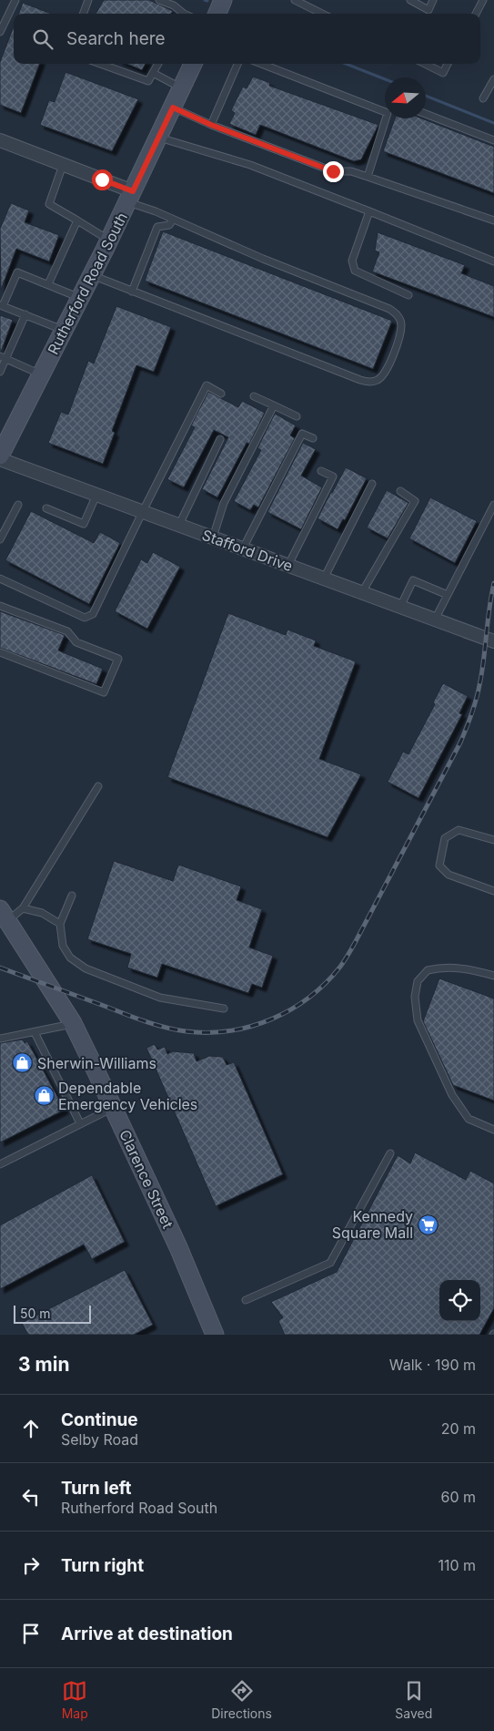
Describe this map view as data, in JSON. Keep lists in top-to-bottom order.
{
  "streets": {
    "street": ["Rutherford Road South", "Stafford Drive", "Clarence Street"]
  },
  "crossings": [
    ["Rutherford Road South", "Stafford Drive"]
  ],
  "places": {
    "shop": ["Sherwin-Williams", "Dependable Emergency Vehicles"],
    "supermarket": ["Kennedy Square Mall"]
  },
  "scale_bar": "50 m",
  "north": "left",
  "page": {
    "search": "Search here",
    "scale": "50 m",
    "heading": ["3 min", "Walk · 190 m"],
    "list": [
      ["Continue", "Selby Road", "20 m"],
      ["Turn left", "Rutherford Road South", "60 m"],
      ["Turn right", "110 m"],
      "Arrive at destination"
    ],
    "nav": ["Map", "Directions", "Saved"]
  }
}
